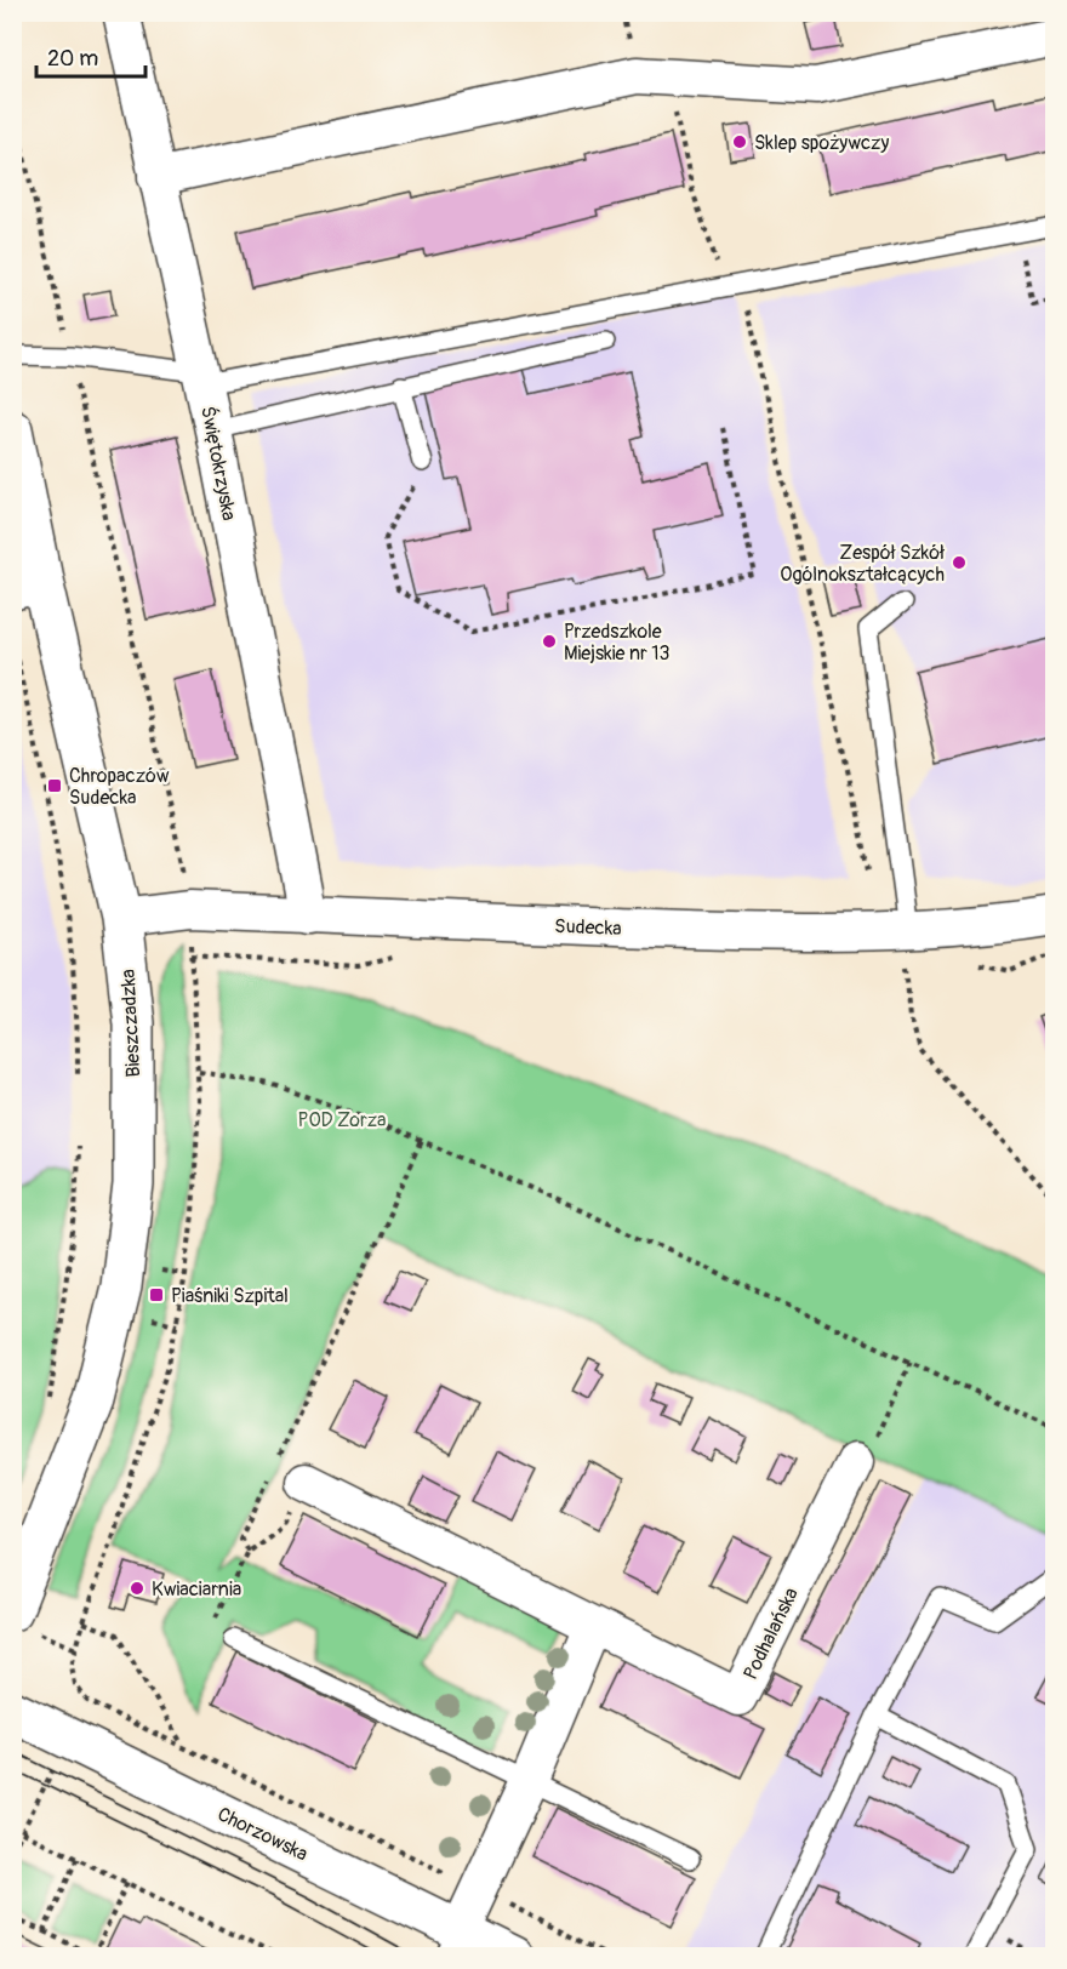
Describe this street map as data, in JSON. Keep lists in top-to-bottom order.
{
  "streets": {
    "street": [
      "Świętokrzyska",
      "Sudecka",
      "Bieszczadzka",
      "Podhalańska",
      "Chorzowska"
    ]
  },
  "crossings": [
    ["Świętokrzyska", "Sudecka"],
    ["Sudecka", "Bieszczadzka"]
  ],
  "parks": ["POD Zorza"],
  "places": {
    "other": [
      "Sklep spożywczy",
      "Zespół Szkół Ogólnokształcących",
      "Przedszkole Miejskie nr 13",
      "Kwiaciarnia"
    ],
    "transit": ["Chropaczów Sudecka", "Piaśniki Szpital"]
  },
  "scale_bar": "20 m"
}
